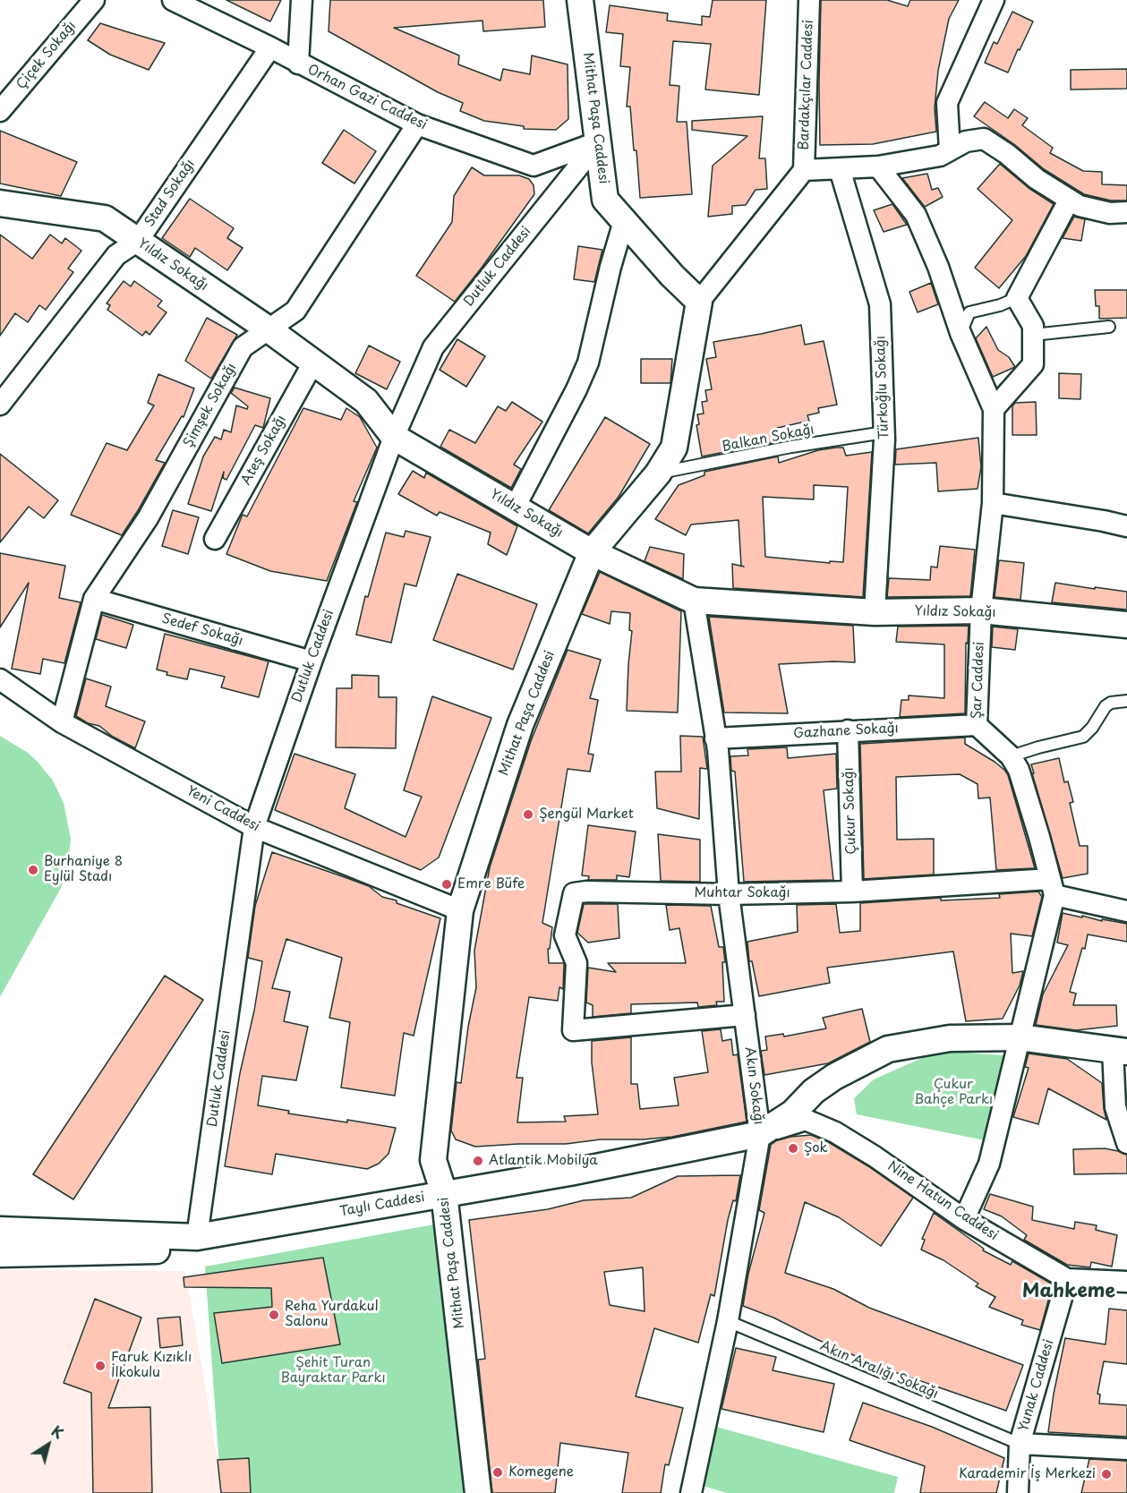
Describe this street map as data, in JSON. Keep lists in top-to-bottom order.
{
  "streets": {
    "street": [
      "Çiçek Sokağı",
      "Bardakçılar Caddesi",
      "Orhan Gazi Caddesi",
      "Mithat Paşa Caddesi",
      "Stad Sokağı",
      "Yıldız Sokağı",
      "Dutluk Caddesi",
      "Türkoğlu Sokağı",
      "Şimşek Sokağı",
      "Ateş Sokağı",
      "Sedef Sokağı",
      "Şar Caddesi",
      "Gazhane Sokağı",
      "Yeni Caddesi",
      "Çukur Sokağı",
      "Muhtar Sokağı",
      "Akın Sokağı",
      "Nine Hatun Caddesi",
      "Taylı Caddesi",
      "Yunak Caddesi"
    ],
    "lane": ["Balkan Sokağı", "Akın Aralığı Sokağı"]
  },
  "crossings": [
    ["Bardakçılar Caddesi", "Mithat Paşa Caddesi"],
    ["Bardakçılar Caddesi", "Türkoğlu Sokağı"],
    ["Bardakçılar Caddesi", "Şar Caddesi"],
    ["Orhan Gazi Caddesi", "Mithat Paşa Caddesi"],
    ["Orhan Gazi Caddesi", "Stad Sokağı"],
    ["Orhan Gazi Caddesi", "Dutluk Caddesi"],
    ["Orhan Gazi Caddesi", "Şimşek Sokağı"],
    ["Mithat Paşa Caddesi", "Yıldız Sokağı"],
    ["Mithat Paşa Caddesi", "Dutluk Caddesi"],
    ["Mithat Paşa Caddesi", "Balkan Sokağı"],
    ["Mithat Paşa Caddesi", "Yeni Caddesi"],
    ["Mithat Paşa Caddesi", "Taylı Caddesi"],
    ["Stad Sokağı", "Yıldız Sokağı"],
    ["Yıldız Sokağı", "Dutluk Caddesi"],
    ["Yıldız Sokağı", "Türkoğlu Sokağı"],
    ["Yıldız Sokağı", "Şimşek Sokağı"],
    ["Yıldız Sokağı", "Ateş Sokağı"],
    ["Yıldız Sokağı", "Şar Caddesi"],
    ["Yıldız Sokağı", "Akın Sokağı"],
    ["Dutluk Caddesi", "Sedef Sokağı"],
    ["Dutluk Caddesi", "Yeni Caddesi"],
    ["Dutluk Caddesi", "Taylı Caddesi"],
    ["Türkoğlu Sokağı", "Balkan Sokağı"],
    ["Şimşek Sokağı", "Sedef Sokağı"],
    ["Şimşek Sokağı", "Yeni Caddesi"],
    ["Şar Caddesi", "Gazhane Sokağı"],
    ["Şar Caddesi", "Muhtar Sokağı"],
    ["Şar Caddesi", "Nine Hatun Caddesi"],
    ["Gazhane Sokağı", "Çukur Sokağı"],
    ["Gazhane Sokağı", "Akın Sokağı"],
    ["Çukur Sokağı", "Muhtar Sokağı"],
    ["Muhtar Sokağı", "Akın Sokağı"],
    ["Akın Sokağı", "Nine Hatun Caddesi"],
    ["Akın Sokağı", "Taylı Caddesi"],
    ["Akın Sokağı", "Akın Aralığı Sokağı"],
    ["Nine Hatun Caddesi", "Taylı Caddesi"],
    ["Nine Hatun Caddesi", "Yunak Caddesi"],
    ["Akın Aralığı Sokağı", "Yunak Caddesi"]
  ],
  "districts": ["Mahkeme"],
  "parks": ["Çukur Bahçe Parkı", "Şehit Turan Bayraktar Parkı"],
  "places": [
    "Şengül Market",
    "Burhaniye 8 Eylül Stadı",
    "Emre Büfe",
    "Şok",
    "Atlantik Mobilya",
    "Reha Yurdakul Salonu",
    "Faruk Kızıklı İlkokulu",
    "Komegene",
    "Karademir İş Merkezi"
  ],
  "north": "top right"
}
